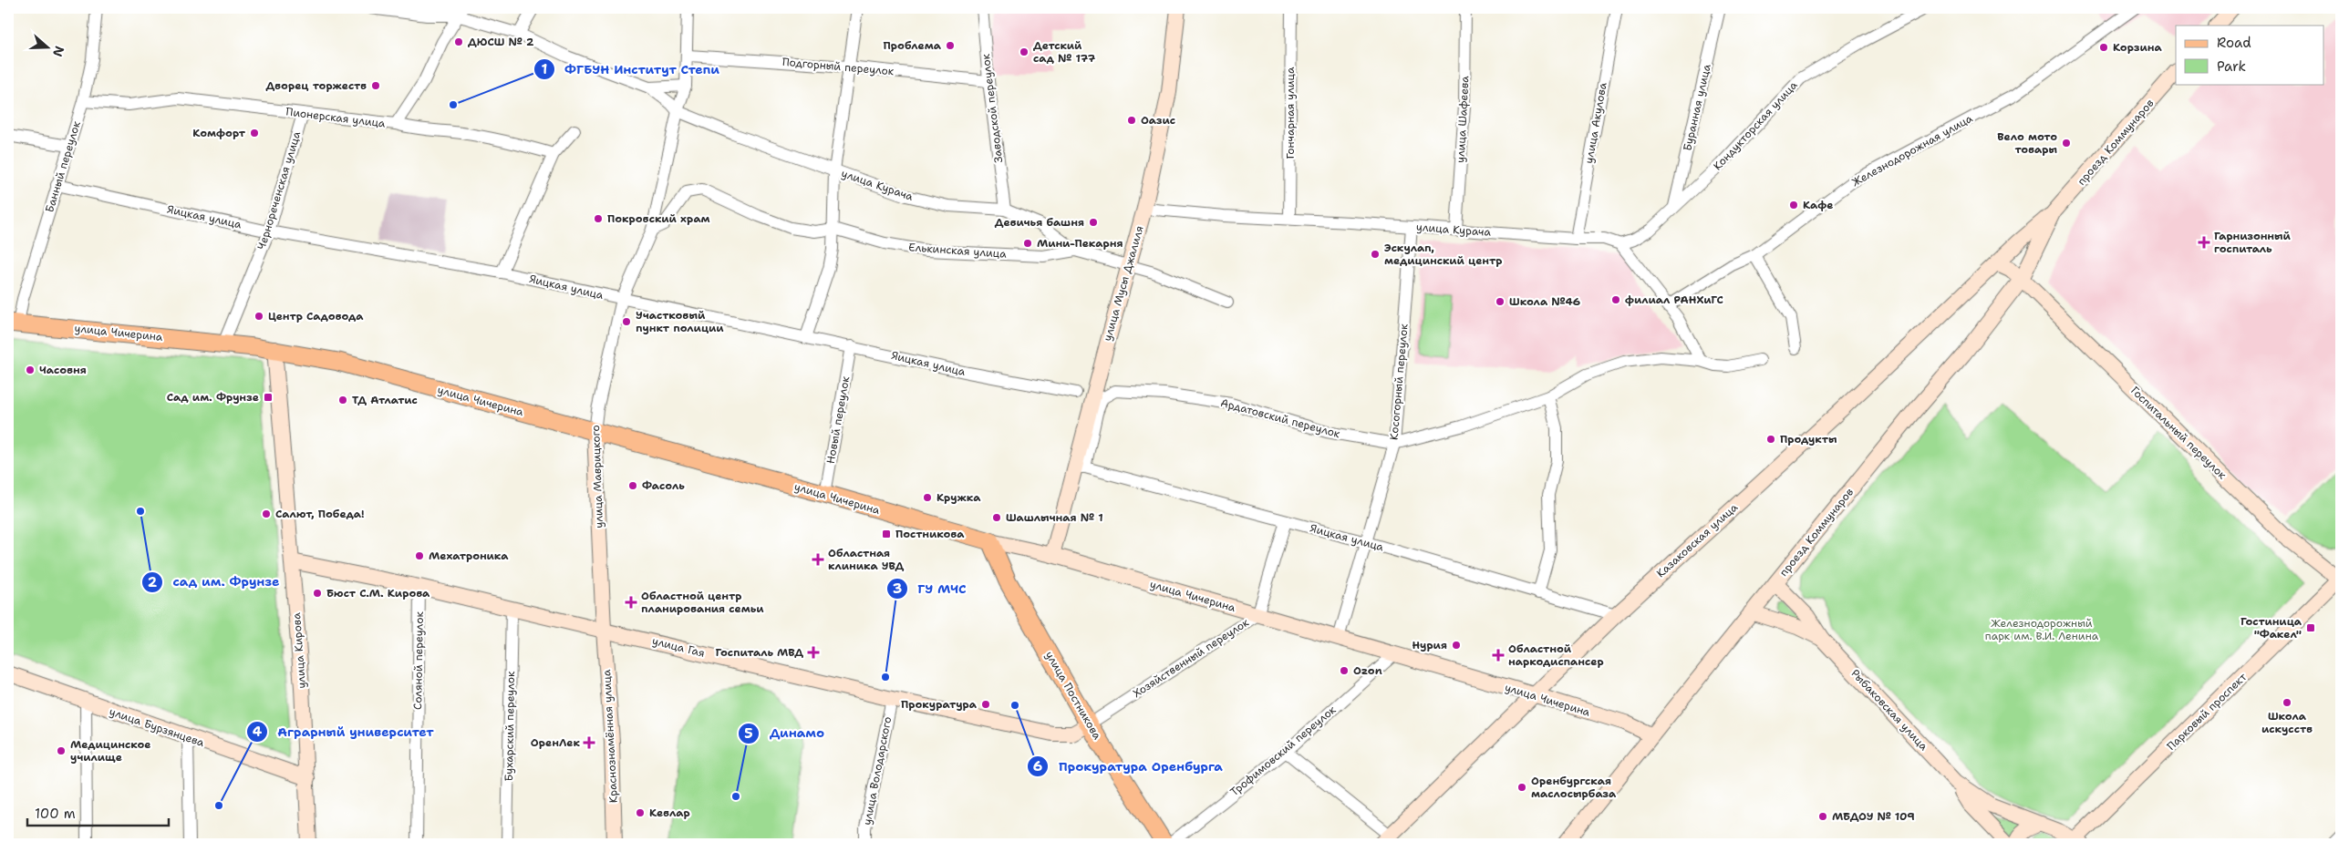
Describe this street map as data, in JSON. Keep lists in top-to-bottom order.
{
  "streets": {
    "main road": ["улица Чичерина", "улица Постникова"],
    "street": [
      "Подгорный переулок",
      "Буранная улица",
      "Заводской переулок",
      "Гончарная улица",
      "Пионерская улица",
      "улица Шафеева",
      "улица Акулова",
      "Кондукторская улица",
      "проезд Коммунаров",
      "Железнодорожная улица",
      "Банный переулок",
      "улица Курача",
      "Чернореченская улица",
      "Яицкая улица",
      "Елькинская улица",
      "улица Мусы Джалиля",
      "Косогорный переулок",
      "Ардатовский переулок",
      "Новый переулок",
      "Госпитальный переулок",
      "улица Маврицкого",
      "Казаковская улица",
      "улица Гая",
      "улица Кирова",
      "Хозяйственный переулок",
      "Соляной переулок",
      "Рыбаковская улица",
      "Парковый проспект",
      "Бухарский переулок",
      "улица Бурзянцева",
      "Краснознамённая улица",
      "Трофимовский переулок",
      "улица Володарского"
    ]
  },
  "crossings": [
    ["Подгорный переулок", "Заводской переулок"],
    ["Подгорный переулок", "улица Маврицкого"],
    ["Буранная улица", "Кондукторская улица"],
    ["Заводской переулок", "улица Курача"],
    ["Гончарная улица", "улица Курача"],
    ["Пионерская улица", "Банный переулок"],
    ["Пионерская улица", "Чернореченская улица"],
    ["улица Шафеева", "улица Курача"],
    ["улица Акулова", "улица Курача"],
    ["Кондукторская улица", "улица Курача"],
    ["проезд Коммунаров", "улица Чичерина"],
    ["проезд Коммунаров", "Госпитальный переулок"],
    ["проезд Коммунаров", "Казаковская улица"],
    ["проезд Коммунаров", "Рыбаковская улица"],
    ["Банный переулок", "Яицкая улица"],
    ["Банный переулок", "улица Чичерина"],
    ["улица Курача", "Елькинская улица"],
    ["улица Курача", "улица Мусы Джалиля"],
    ["улица Курача", "Косогорный переулок"],
    ["улица Курача", "улица Маврицкого"],
    ["Чернореченская улица", "Яицкая улица"],
    ["Чернореченская улица", "улица Чичерина"],
    ["Яицкая улица", "улица Мусы Джалиля"],
    ["Яицкая улица", "Косогорный переулок"],
    ["Яицкая улица", "Ардатовский переулок"],
    ["Яицкая улица", "Новый переулок"],
    ["Яицкая улица", "улица Маврицкого"],
    ["Яицкая улица", "Казаковская улица"],
    ["Яицкая улица", "Хозяйственный переулок"],
    ["Елькинская улица", "улица Мусы Джалиля"],
    ["Елькинская улица", "улица Маврицкого"],
    ["улица Мусы Джалиля", "улица Чичерина"],
    ["улица Мусы Джалиля", "Ардатовский переулок"],
    ["улица Чичерина", "Косогорный переулок"],
    ["улица Чичерина", "Новый переулок"],
    ["улица Чичерина", "улица Маврицкого"],
    ["улица Чичерина", "Казаковская улица"],
    ["улица Чичерина", "улица Кирова"],
    ["улица Чичерина", "Хозяйственный переулок"],
    ["улица Чичерина", "улица Постникова"],
    ["улица Чичерина", "Трофимовский переулок"],
    ["Косогорный переулок", "Ардатовский переулок"],
    ["Госпитальный переулок", "Парковый проспект"],
    ["улица Маврицкого", "улица Гая"],
    ["улица Маврицкого", "Краснознамённая улица"],
    ["улица Гая", "улица Кирова"],
    ["улица Гая", "Хозяйственный переулок"],
    ["улица Гая", "Соляной переулок"],
    ["улица Гая", "улица Постникова"],
    ["улица Гая", "Бухарский переулок"],
    ["улица Гая", "Краснознамённая улица"],
    ["улица Гая", "улица Володарского"],
    ["улица Кирова", "улица Бурзянцева"],
    ["Хозяйственный переулок", "улица Постникова"],
    ["Рыбаковская улица", "Парковый проспект"]
  ],
  "parks": ["Железнодорожный парк им. В.И. Ленина"],
  "places": {
    "other": [
      "ДЮСШ № 2",
      "Проблема",
      "Корзина",
      "Детский сад № 177",
      "Дворец торжеств",
      "ФГБУН Институт Степи",
      "Оазис",
      "Комфорт",
      "Вело мото товары",
      "Кафе",
      "Покровский храм",
      "Девичья башня",
      "Мини-Пекарня",
      "Эскулап, медицинский центр",
      "филиал РАНХиГС",
      "Школа №46",
      "Центр Садовода",
      "Участковый пункт полиции",
      "Часовня",
      "ТД Атлатис",
      "Продукты",
      "Фасоль",
      "Кружка",
      "сад им. Фрунзе",
      "Салют, Победа!",
      "Шашлычная № 1",
      "Мехатроника",
      "Бюст С.М. Кирова",
      "Нурия",
      "Ozon",
      "ГУ МЧС",
      "Школа искусcтв",
      "Прокуратура",
      "Прокуратура Оренбурга",
      "Медицинское училище",
      "Оренбургская маслосырбаза",
      "Динамо",
      "Аграрный университет",
      "Кевлар",
      "МБДОУ № 109"
    ],
    "health": [
      "Гарнизонный госпиталь",
      "Областная клиника УВД",
      "Областной центр планирования семьи",
      "Госпиталь МВД",
      "Областной наркодиспансер",
      "ОренЛек"
    ],
    "transit": ["Сад им. Фрунзе", "Постникова", "Гостиница \"Факел\""]
  },
  "legend": ["Road", "Park"],
  "scale_bar": "100 m",
  "north": "right"
}
